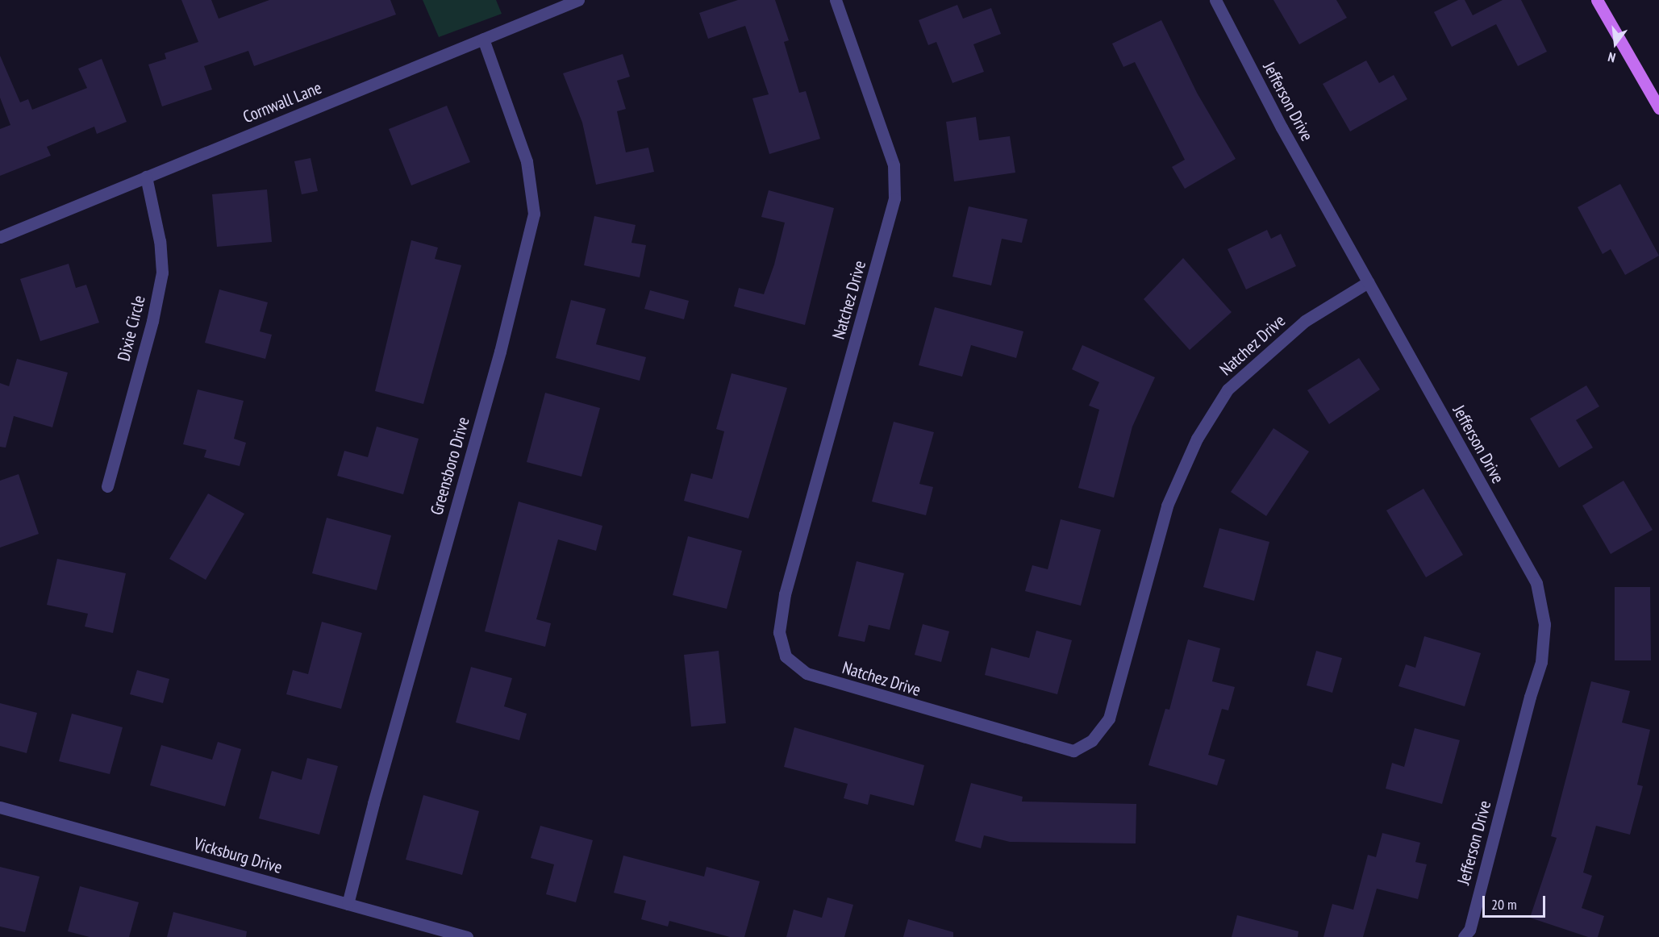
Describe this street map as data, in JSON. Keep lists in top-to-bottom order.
{
  "streets": {
    "street": [
      "Jefferson Drive",
      "Cornwall Lane",
      "Natchez Drive",
      "Dixie Circle",
      "Greensboro Drive",
      "Vicksburg Drive"
    ]
  },
  "crossings": [
    ["Jefferson Drive", "Natchez Drive"],
    ["Cornwall Lane", "Dixie Circle"],
    ["Cornwall Lane", "Greensboro Drive"],
    ["Greensboro Drive", "Vicksburg Drive"]
  ],
  "scale_bar": "20 m",
  "north": "bottom"
}
